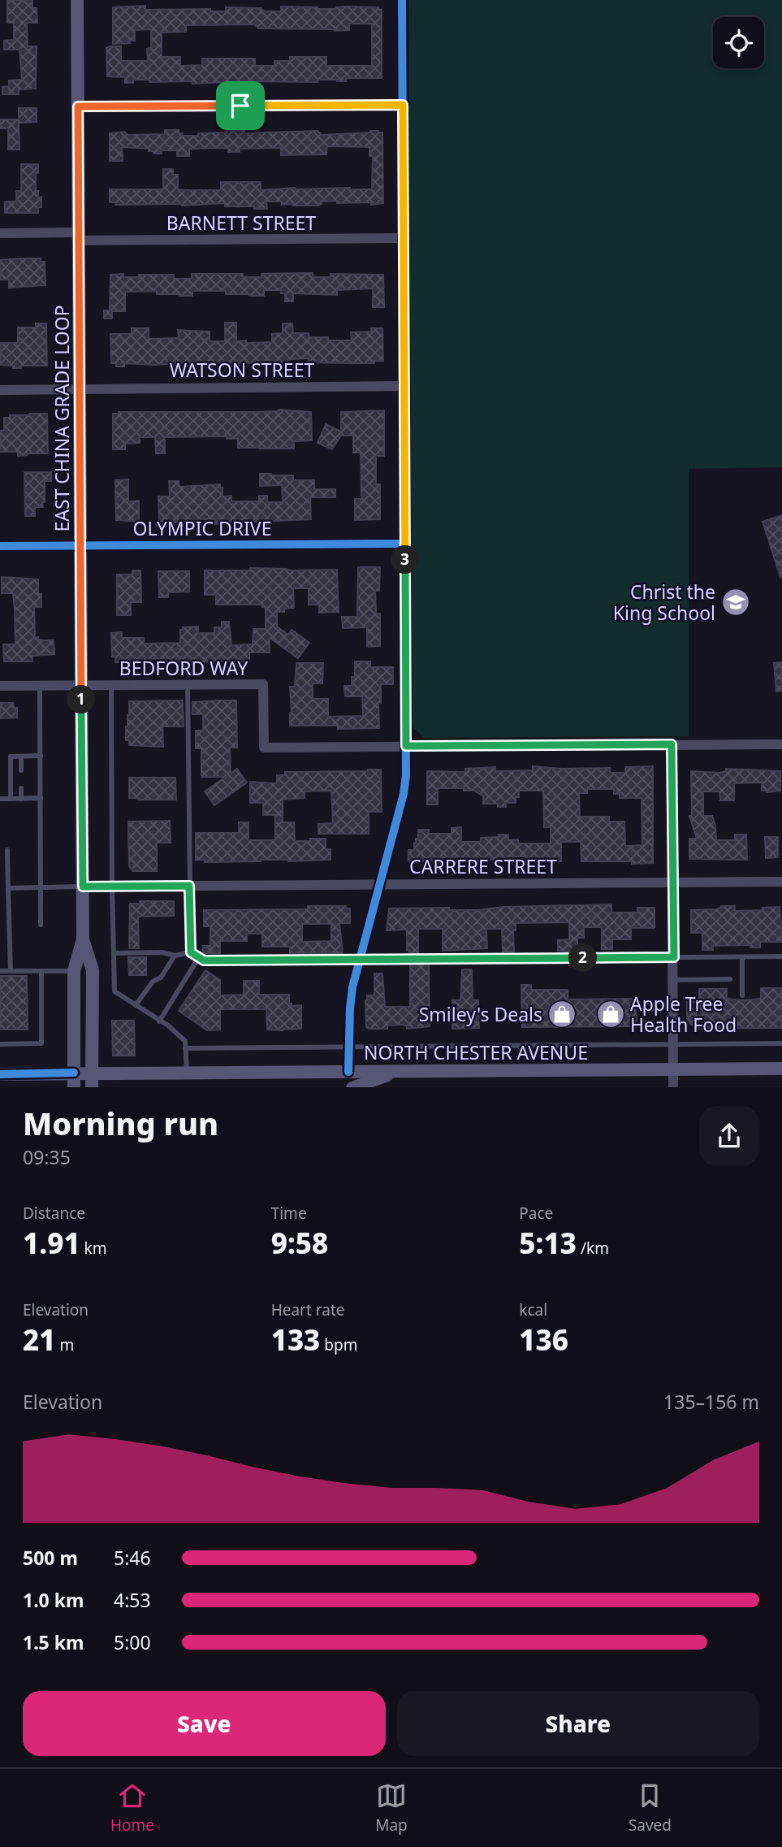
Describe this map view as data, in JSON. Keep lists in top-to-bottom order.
{
  "streets": {
    "main road": ["EAST CHINA GRADE LOOP", "NORTH CHESTER AVENUE"],
    "street": [
      "BARNETT STREET",
      "WATSON STREET",
      "OLYMPIC DRIVE",
      "BEDFORD WAY",
      "CARRERE STREET"
    ]
  },
  "crossings": [
    ["BARNETT STREET", "EAST CHINA GRADE LOOP"],
    ["WATSON STREET", "EAST CHINA GRADE LOOP"],
    ["EAST CHINA GRADE LOOP", "OLYMPIC DRIVE"],
    ["EAST CHINA GRADE LOOP", "BEDFORD WAY"],
    ["EAST CHINA GRADE LOOP", "CARRERE STREET"],
    ["EAST CHINA GRADE LOOP", "NORTH CHESTER AVENUE"]
  ],
  "places": {
    "school or university": ["Christ the King School"],
    "shop": ["Smiley's Deals", "Apple Tree Health Food"]
  },
  "page": {
    "pins": ["3", "1", "2"],
    "heading": ["Morning run", "09:35"],
    "stats": [
      ["Distance", "1.91 km"],
      ["Time", "9:58"],
      ["Pace", "5:13 /km"],
      ["Elevation", "21 m"],
      ["Heart rate", "133 bpm"],
      ["kcal", "136"]
    ],
    "chart": ["Elevation", "135–156 m"],
    "list": [
      {
        "name": "500 m",
        "note": "5:46"
      },
      {
        "name": "1.0 km",
        "note": "4:53"
      },
      {
        "name": "1.5 km",
        "note": "5:00"
      }
    ],
    "buttons": ["Save", "Share"],
    "tabs": ["Home", "Map", "Saved"]
  }
}
